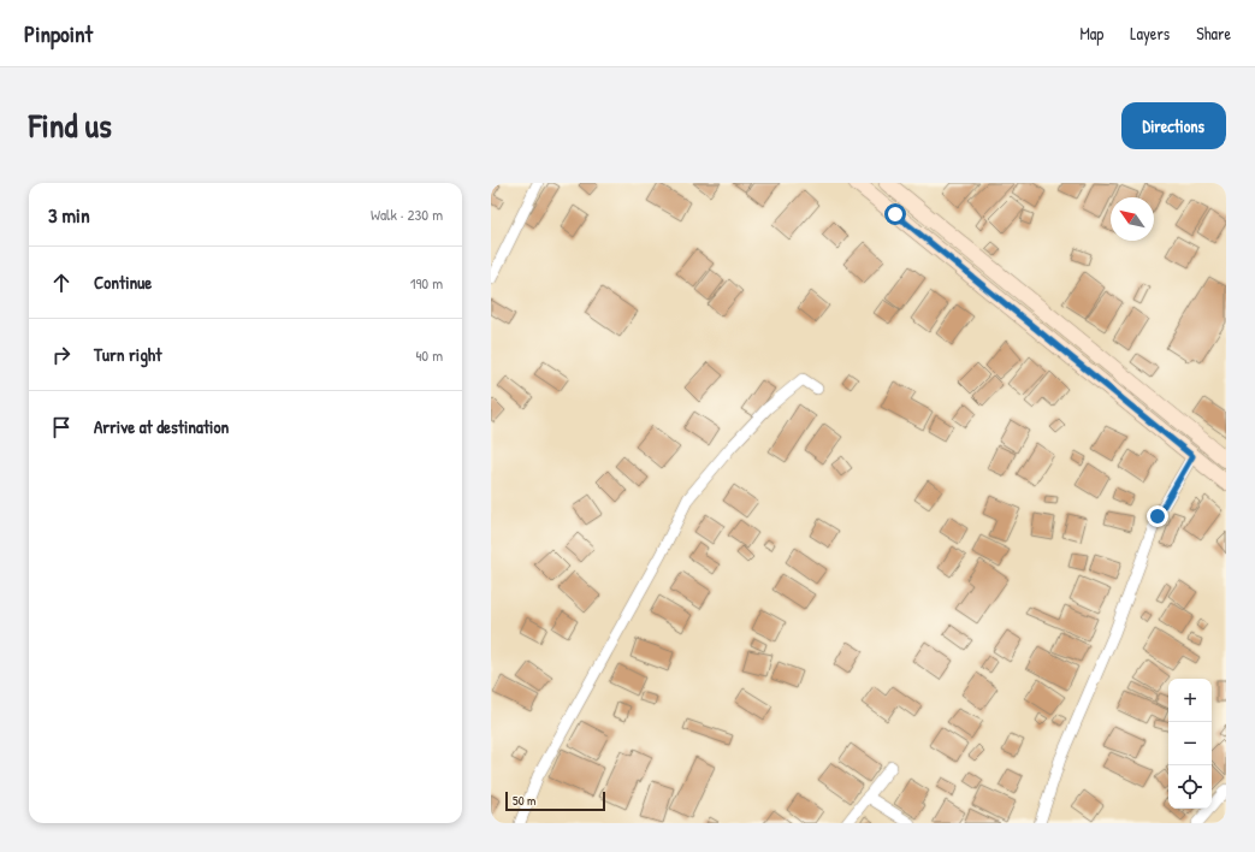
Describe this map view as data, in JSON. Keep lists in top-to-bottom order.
{
  "scale_bar": "50 m",
  "north": "top left",
  "page": {
    "header": "Pinpoint",
    "nav": ["Map", "Layers", "Share"],
    "title": "Find us",
    "buttons": "Directions",
    "heading": ["3 min", "Walk · 230 m"],
    "list": [
      ["Continue", "190 m"],
      ["Turn right", "40 m"],
      "Arrive at destination"
    ],
    "map_buttons": ["+", "−"],
    "scale": "50 m"
  }
}
